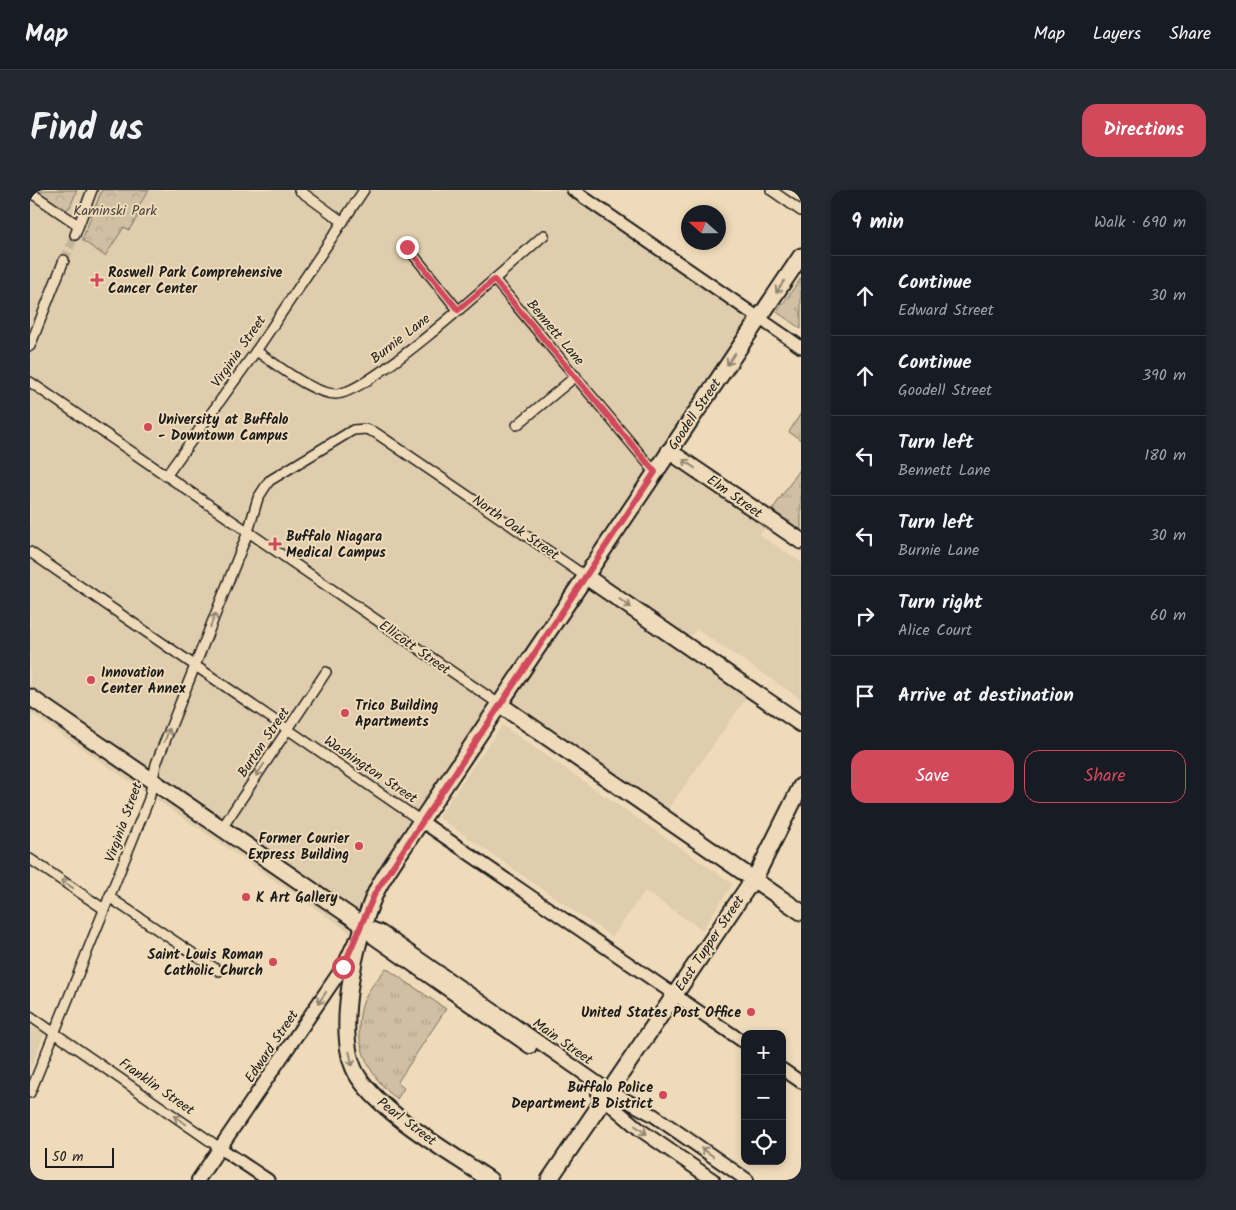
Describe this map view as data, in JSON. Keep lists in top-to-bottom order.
{
  "streets": {
    "main road": [
      "Goodell Street",
      "Elm Street",
      "North Oak Street",
      "Ellicott Street",
      "East Tupper Street",
      "Edward Street",
      "Pearl Street"
    ],
    "street": [
      "Bennett Lane",
      "Burnie Lane",
      "Virginia Street",
      "Burton Street",
      "Washington Street",
      "Franklin Street"
    ]
  },
  "crossings": [
    ["Bennett Lane", "Burnie Lane"],
    ["Bennett Lane", "Goodell Street"],
    ["Burnie Lane", "Virginia Street"],
    ["Virginia Street", "North Oak Street"],
    ["Virginia Street", "Ellicott Street"],
    ["Virginia Street", "Washington Street"],
    ["Virginia Street", "Franklin Street"],
    ["Goodell Street", "Elm Street"],
    ["Goodell Street", "North Oak Street"],
    ["Goodell Street", "Ellicott Street"],
    ["Goodell Street", "Washington Street"],
    ["Goodell Street", "Edward Street"],
    ["Goodell Street", "Pearl Street"],
    ["North Oak Street", "Ellicott Street"],
    ["Ellicott Street", "East Tupper Street"],
    ["Burton Street", "Washington Street"],
    ["Washington Street", "East Tupper Street"],
    ["Edward Street", "Franklin Street"],
    ["Edward Street", "Pearl Street"]
  ],
  "one_way": [
    "Elm Street",
    "North Oak Street",
    "Burton Street",
    "Edward Street",
    "Franklin Street",
    "Pearl Street"
  ],
  "parks": ["Kaminski Park"],
  "places": {
    "health": ["Roswell Park Comprehensive Cancer Center", "Buffalo Niagara Medical Campus"],
    "other": [
      "University at Buffalo - Downtown Campus",
      "Innovation Center Annex",
      "Trico Building Apartments",
      "Former Courier Express Building",
      "K Art Gallery",
      "Saint Louis Roman Catholic Church",
      "United States Post Office",
      "Buffalo Police Department B District"
    ]
  },
  "scale_bar": "50 m",
  "north": "left",
  "page": {
    "header": "Map",
    "nav": ["Map", "Layers", "Share"],
    "title": "Find us",
    "buttons": [
      "Directions",
      ["Save", "Share"]
    ],
    "heading": ["9 min", "Walk · 690 m"],
    "list": [
      ["Continue", "Edward Street", "30 m"],
      ["Continue", "Goodell Street", "390 m"],
      ["Turn left", "Bennett Lane", "180 m"],
      ["Turn left", "Burnie Lane", "30 m"],
      ["Turn right", "Alice Court", "60 m"],
      "Arrive at destination"
    ],
    "map_buttons": ["+", "−"],
    "scale": "50 m"
  }
}
